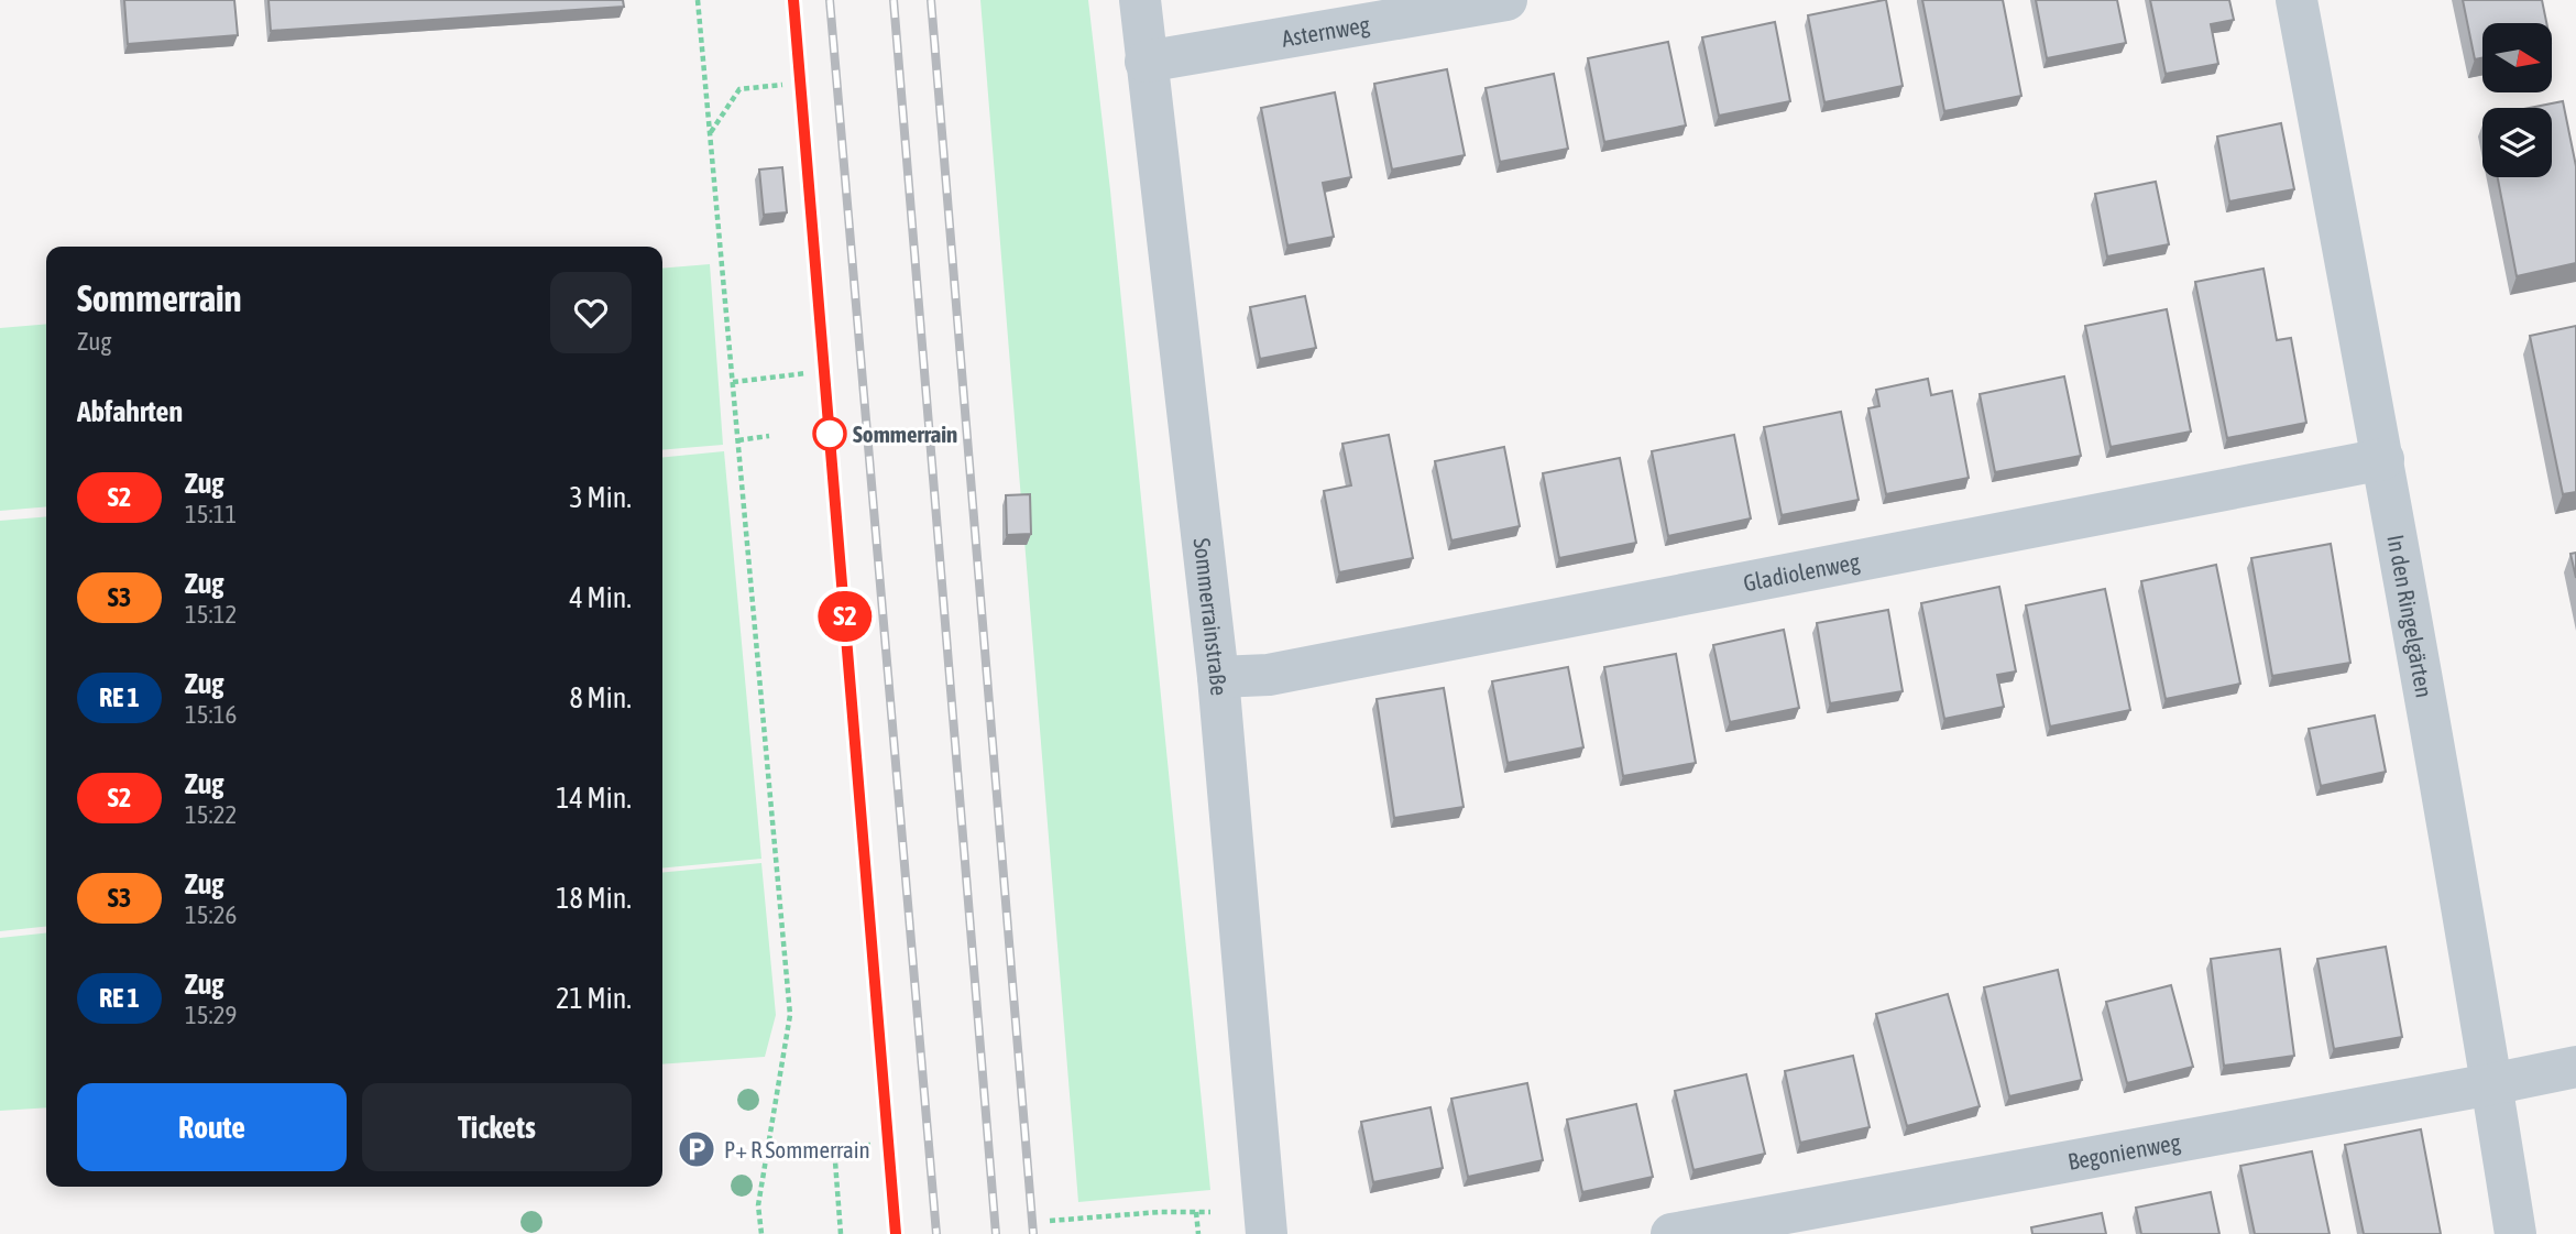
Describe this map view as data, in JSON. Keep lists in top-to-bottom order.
{
  "streets": {
    "street": [
      "Asternweg",
      "Gladiolenweg",
      "Sommerrainstraße",
      "In den Ringelgärten",
      "Begonienweg"
    ]
  },
  "crossings": [
    ["Asternweg", "Sommerrainstraße"],
    ["Gladiolenweg", "Sommerrainstraße"],
    ["Gladiolenweg", "In den Ringelgärten"],
    ["In den Ringelgärten", "Begonienweg"]
  ],
  "places": {
    "other": ["Sommerrain"],
    "parking": ["P+ R Sommerrain"]
  },
  "north": "right",
  "page": {
    "on_map": "S2",
    "heading": [
      ["Sommerrain", "Zug"],
      "Abfahrten"
    ],
    "list": [
      {
        "mark": "S2",
        "name": "Zug",
        "note": "15:11",
        "value": "3 Min."
      },
      {
        "mark": "S3",
        "name": "Zug",
        "note": "15:12",
        "value": "4 Min."
      },
      {
        "mark": "RE 1",
        "name": "Zug",
        "note": "15:16",
        "value": "8 Min."
      },
      {
        "mark": "S2",
        "name": "Zug",
        "note": "15:22",
        "value": "14 Min."
      },
      {
        "mark": "S3",
        "name": "Zug",
        "note": "15:26",
        "value": "18 Min."
      },
      {
        "mark": "RE 1",
        "name": "Zug",
        "note": "15:29",
        "value": "21 Min."
      }
    ],
    "buttons": ["Route", "Tickets"]
  }
}
